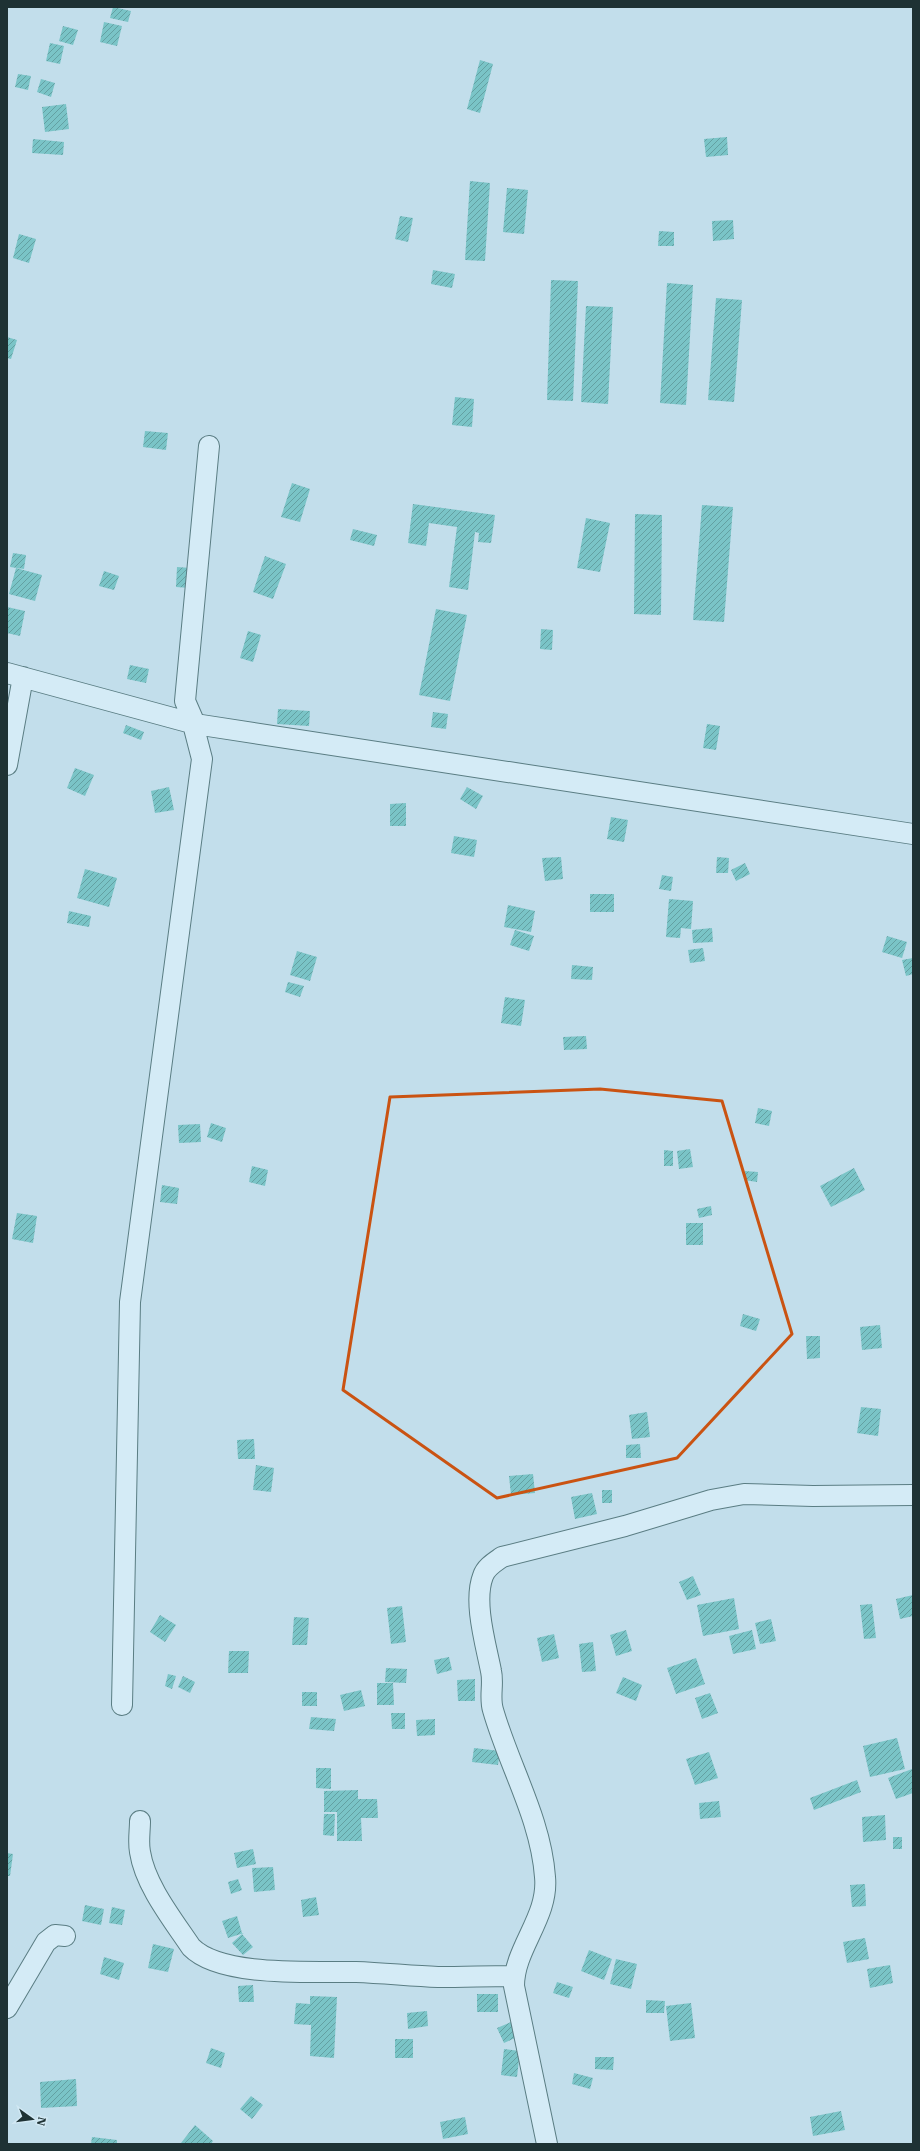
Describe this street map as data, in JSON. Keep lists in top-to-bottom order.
{
  "north": "right"
}
